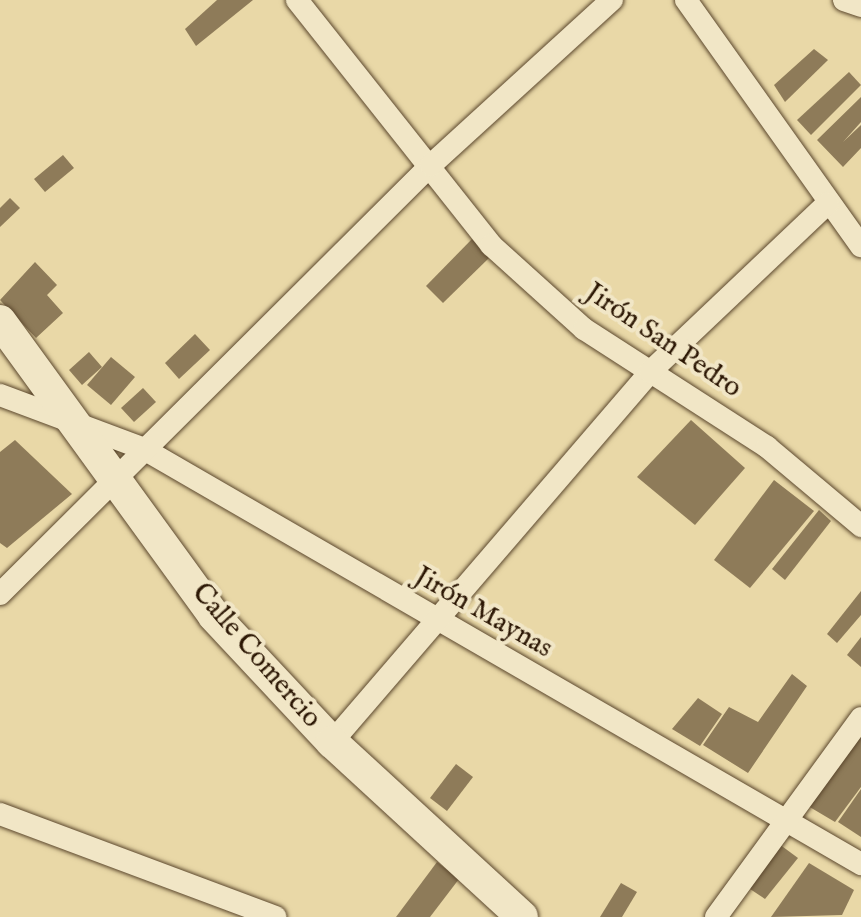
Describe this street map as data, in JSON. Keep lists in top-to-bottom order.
{
  "streets": {
    "street": ["Jirón San Pedro", "Jirón Maynas", "Calle Comercio"]
  },
  "crossings": [
    ["Jirón Maynas", "Calle Comercio"]
  ]
}
